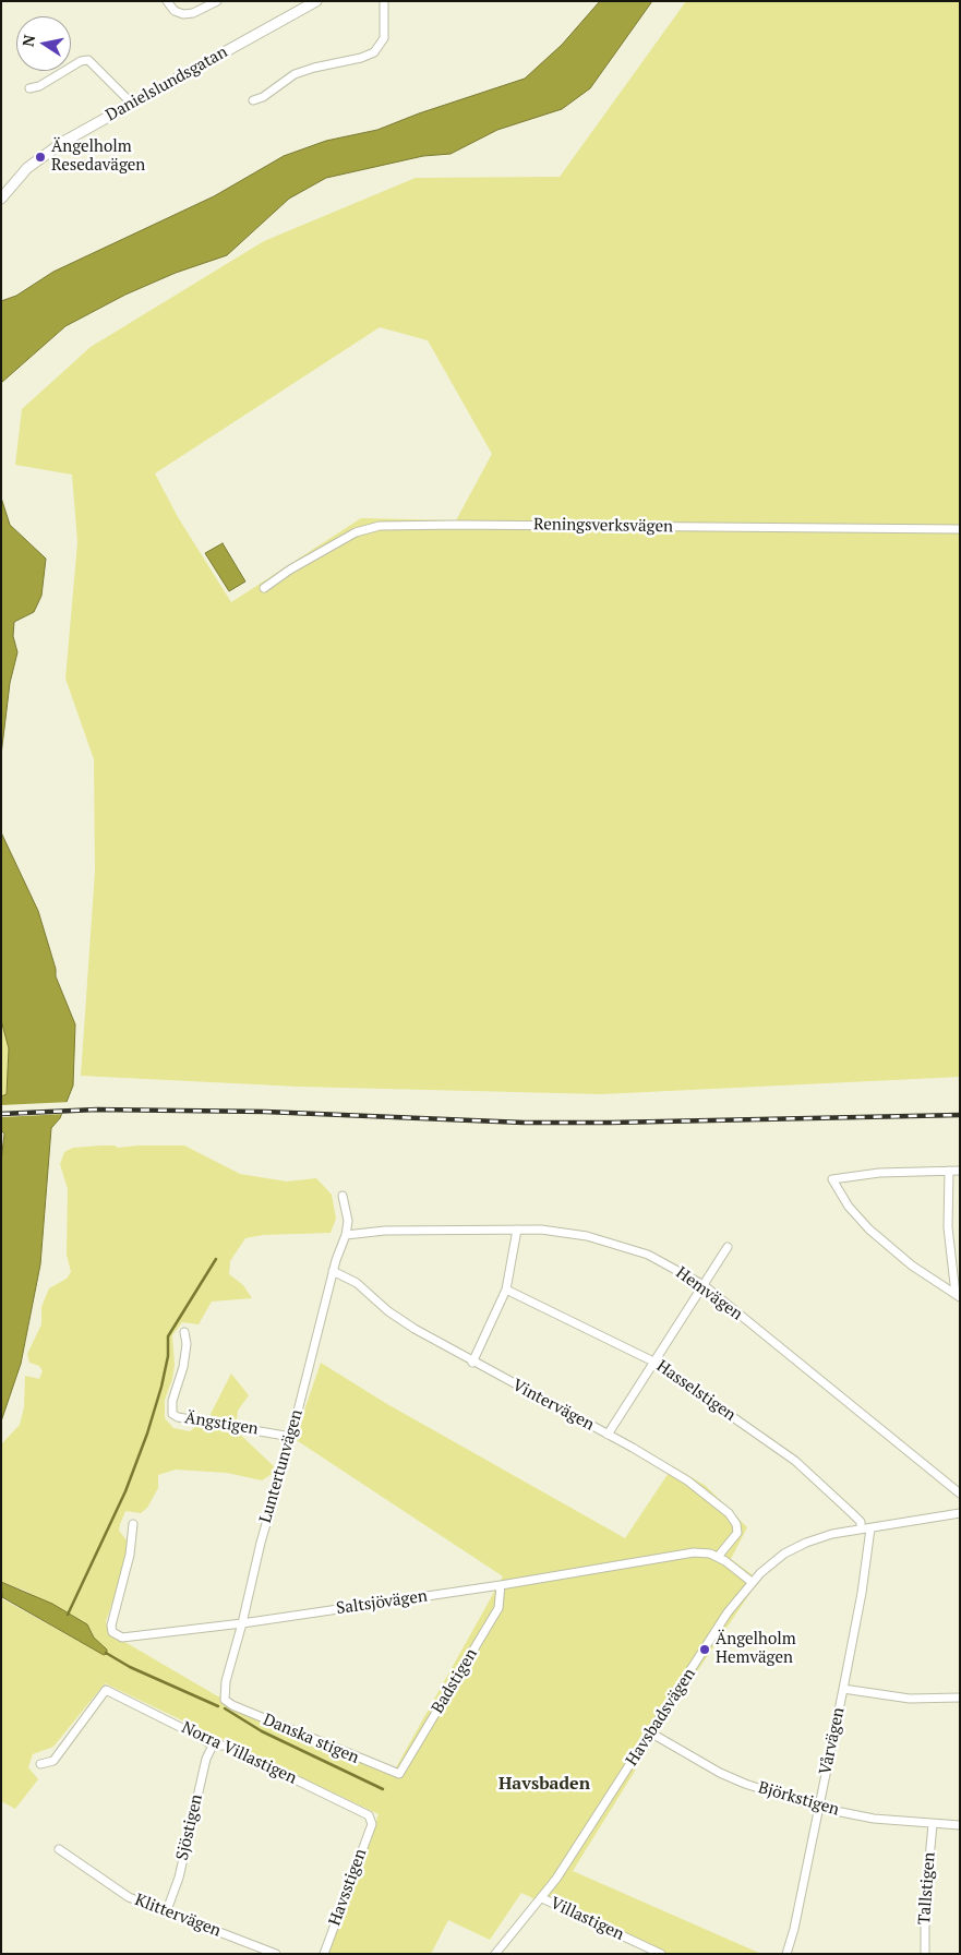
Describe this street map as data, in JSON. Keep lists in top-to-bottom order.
{
  "streets": {
    "street": [
      "Danielslundsgatan",
      "Reningsverksvägen",
      "Hemvägen",
      "Hasselstigen",
      "Vintervägen",
      "Ängstigen",
      "Luntertunvägen",
      "Saltsjövägen",
      "Badstigen",
      "Havsbadsvägen",
      "Danska stigen",
      "Vårvägen",
      "Norra Villastigen",
      "Björkstigen",
      "Sjöstigen",
      "Havsstigen",
      "Tallstigen",
      "Klittervägen",
      "Villastigen"
    ]
  },
  "crossings": [
    ["Hemvägen", "Luntertunvägen"],
    ["Hasselstigen", "Havsbadsvägen"],
    ["Vintervägen", "Luntertunvägen"],
    ["Vintervägen", "Saltsjövägen"],
    ["Ängstigen", "Luntertunvägen"],
    ["Luntertunvägen", "Saltsjövägen"],
    ["Luntertunvägen", "Danska stigen"],
    ["Saltsjövägen", "Badstigen"],
    ["Saltsjövägen", "Havsbadsvägen"],
    ["Badstigen", "Danska stigen"],
    ["Havsbadsvägen", "Vårvägen"],
    ["Havsbadsvägen", "Björkstigen"],
    ["Havsbadsvägen", "Villastigen"],
    ["Vårvägen", "Björkstigen"],
    ["Norra Villastigen", "Sjöstigen"],
    ["Norra Villastigen", "Havsstigen"],
    ["Björkstigen", "Tallstigen"],
    ["Sjöstigen", "Klittervägen"]
  ],
  "districts": ["Havsbaden"],
  "places": ["Ängelholm Resedavägen", "Ängelholm Hemvägen"],
  "north": "left"
}
